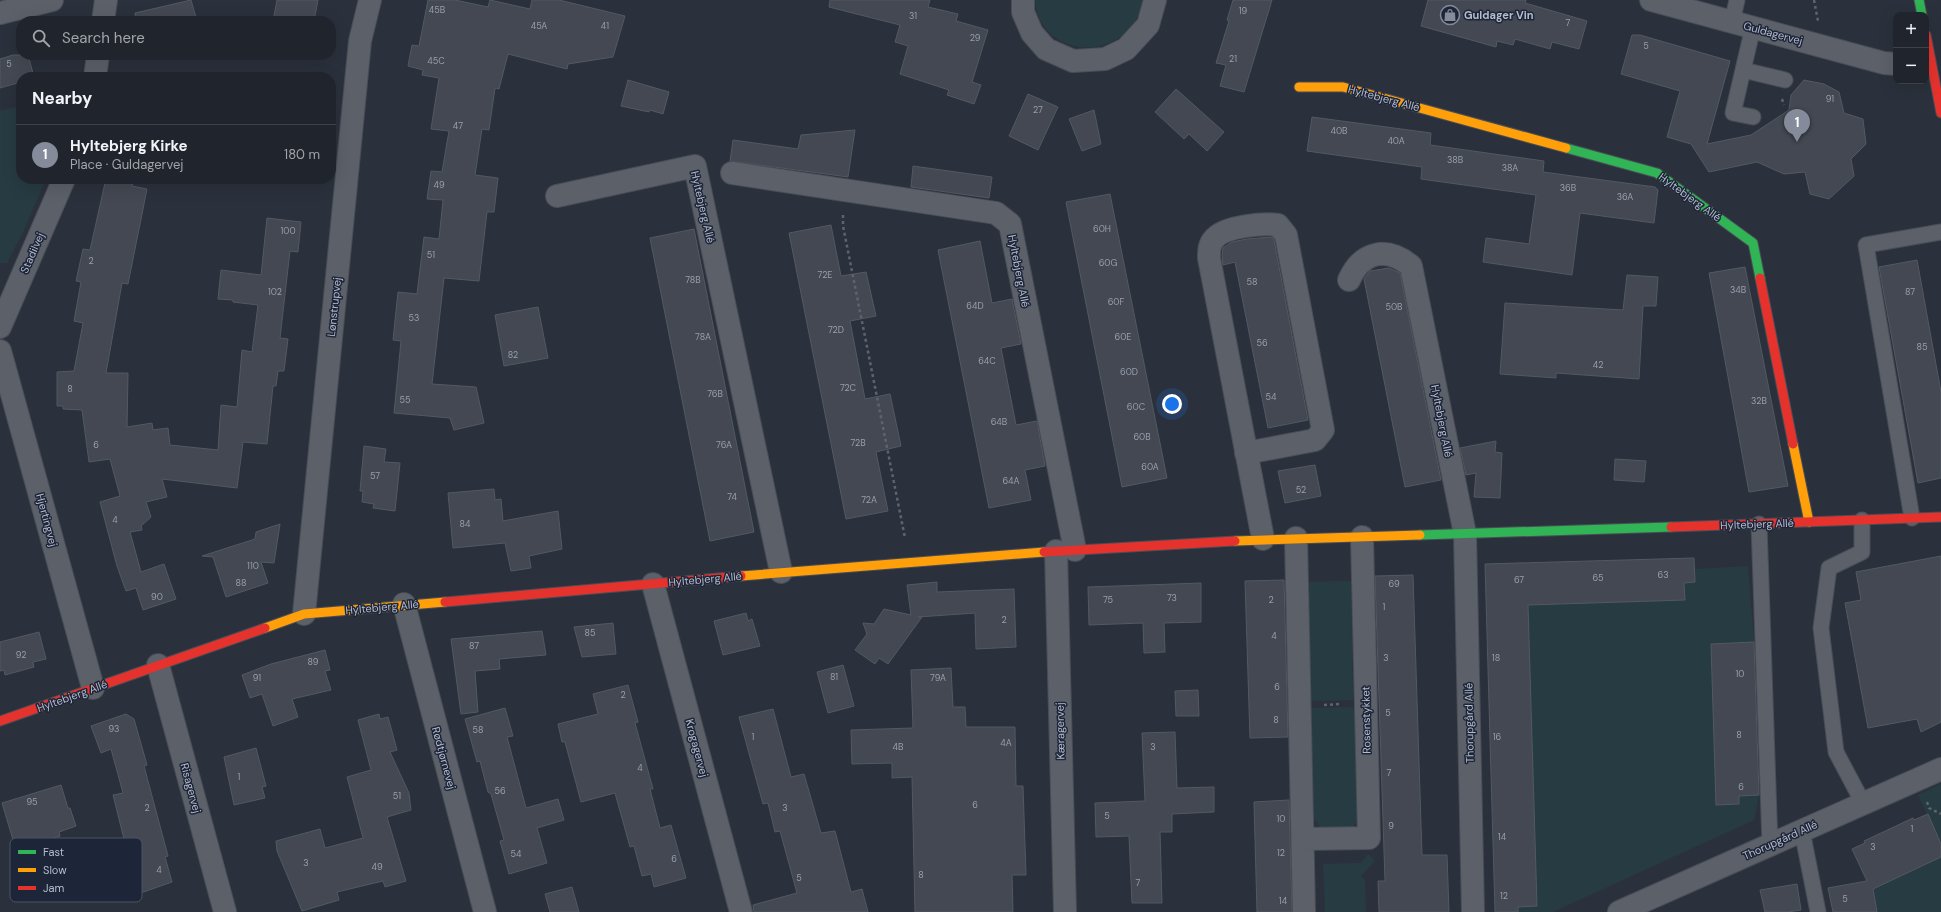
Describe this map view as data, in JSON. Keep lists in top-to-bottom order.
{
  "streets": {
    "street": [
      "Guldagervej",
      "Hyltebjerg Allé",
      "Stadilvej",
      "Lønstrupvej",
      "Hjertingvej",
      "Rosenstykket",
      "Thorupgård Allé",
      "Kæragervej",
      "Krogagervej",
      "Rødtjørnevej",
      "Risagervej"
    ]
  },
  "crossings": [
    ["Hyltebjerg Allé", "Lønstrupvej"],
    ["Hyltebjerg Allé", "Hjertingvej"],
    ["Hyltebjerg Allé", "Rosenstykket"],
    ["Hyltebjerg Allé", "Thorupgård Allé"],
    ["Hyltebjerg Allé", "Kæragervej"],
    ["Hyltebjerg Allé", "Krogagervej"],
    ["Hyltebjerg Allé", "Rødtjørnevej"],
    ["Hyltebjerg Allé", "Risagervej"]
  ],
  "places": {
    "shop": ["Guldager Vin"]
  },
  "house_numbers": [
    "45B",
    "19",
    "31",
    "7",
    "45A",
    "41",
    "29",
    "5",
    "21",
    "45C",
    "5",
    "91",
    "27",
    "47",
    "40B",
    "40A",
    "38B",
    "38A",
    "49",
    "36B",
    "36A",
    "60H",
    "100",
    "51",
    "2",
    "60G",
    "72E",
    "78B",
    "58",
    "34B",
    "102",
    "87",
    "60F",
    "64D",
    "50B",
    "53",
    "72D",
    "78A",
    "60E",
    "56",
    "85",
    "82",
    "64C",
    "42",
    "60D",
    "72C",
    "8",
    "76B",
    "54",
    "55",
    "32B",
    "60C",
    "64B",
    "60B",
    "72B",
    "6",
    "76A",
    "60A",
    "57",
    "64A",
    "52",
    "74",
    "72A",
    "4",
    "84",
    "110",
    "63",
    "65",
    "67",
    "88",
    "69",
    "90",
    "73",
    "75",
    "2",
    "1",
    "2",
    "85",
    "4",
    "87",
    "92",
    "3",
    "18",
    "89",
    "10",
    "81",
    "91",
    "79A",
    "6",
    "2",
    "5",
    "8",
    "93",
    "58",
    "8",
    "1",
    "16",
    "4A",
    "4B",
    "3",
    "4",
    "7",
    "1",
    "6",
    "56",
    "51",
    "95",
    "6",
    "2",
    "3",
    "5",
    "10",
    "9",
    "1",
    "14",
    "3",
    "12",
    "54",
    "6",
    "3",
    "49",
    "4",
    "8",
    "5",
    "7",
    "12",
    "5",
    "14"
  ],
  "legend": ["Fast", "Slow", "Jam"],
  "page": {
    "map_buttons": ["+", "−"],
    "search": "Search here",
    "heading": "Nearby",
    "pins": "1",
    "list": [
      {
        "mark": "1",
        "name": "Hyltebjerg Kirke",
        "note": "Place · Guldagervej",
        "value": "180 m"
      }
    ]
  }
}
